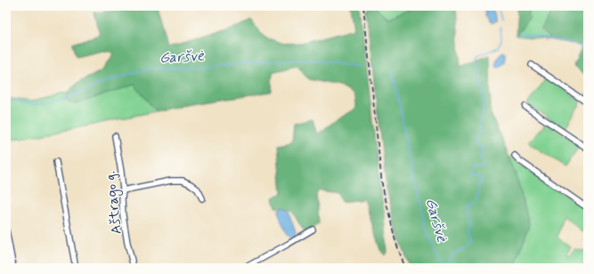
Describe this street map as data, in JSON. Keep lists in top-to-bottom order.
{
  "streets": {
    "street": ["Aštrago g."]
  },
  "water": ["Garšvė"]
}
